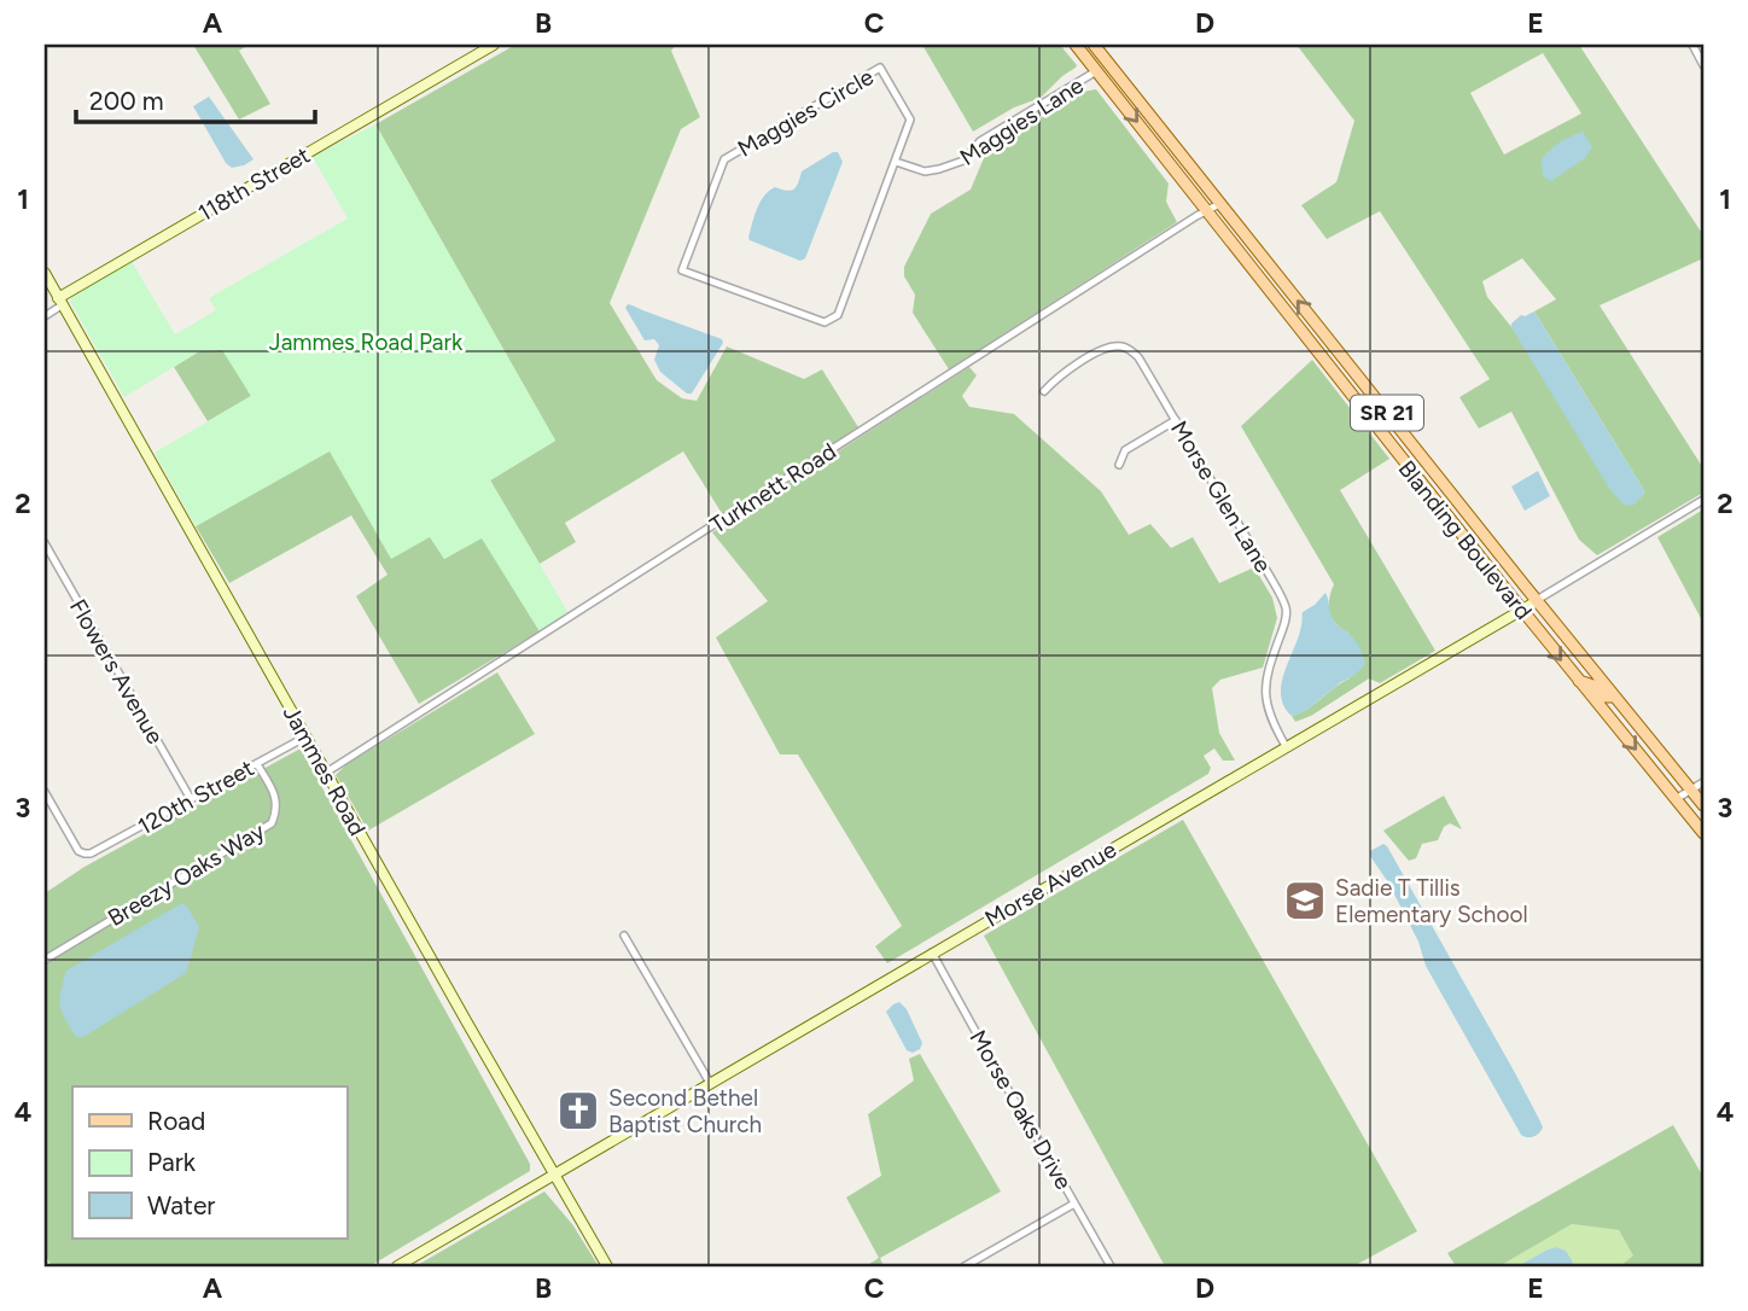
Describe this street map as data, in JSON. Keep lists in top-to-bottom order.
{
  "streets": {
    "main road": ["SR 21", "Blanding Boulevard"],
    "street": [
      "Maggies Circle",
      "Maggies Lane",
      "118th Street",
      "Turknett Road",
      "Morse Glen Lane",
      "Flowers Avenue",
      "Jammes Road",
      "120th Street",
      "Breezy Oaks Way",
      "Morse Avenue",
      "Morse Oaks Drive"
    ]
  },
  "crossings": [
    ["Maggies Circle", "Maggies Lane"],
    ["Maggies Lane", "Blanding Boulevard"],
    ["118th Street", "Jammes Road"],
    ["Turknett Road", "Blanding Boulevard"],
    ["Turknett Road", "Jammes Road"],
    ["Morse Glen Lane", "Morse Avenue"],
    ["Blanding Boulevard", "Morse Avenue"],
    ["Flowers Avenue", "120th Street"],
    ["Jammes Road", "120th Street"],
    ["Jammes Road", "Morse Avenue"],
    ["120th Street", "Breezy Oaks Way"],
    ["Morse Avenue", "Morse Oaks Drive"]
  ],
  "parks": ["Jammes Road Park"],
  "places": {
    "school or university": ["Sadie T Tillis Elementary School"],
    "church": ["Second Bethel Baptist Church"]
  },
  "legend": ["Road", "Park", "Water"],
  "scale_bar": "200 m",
  "grid": {
    "columns": [
      "A",
      "B",
      "C",
      "D",
      "E"
    ],
    "rows": [
      "1",
      "2",
      "3",
      "4"
    ]
  }
}
